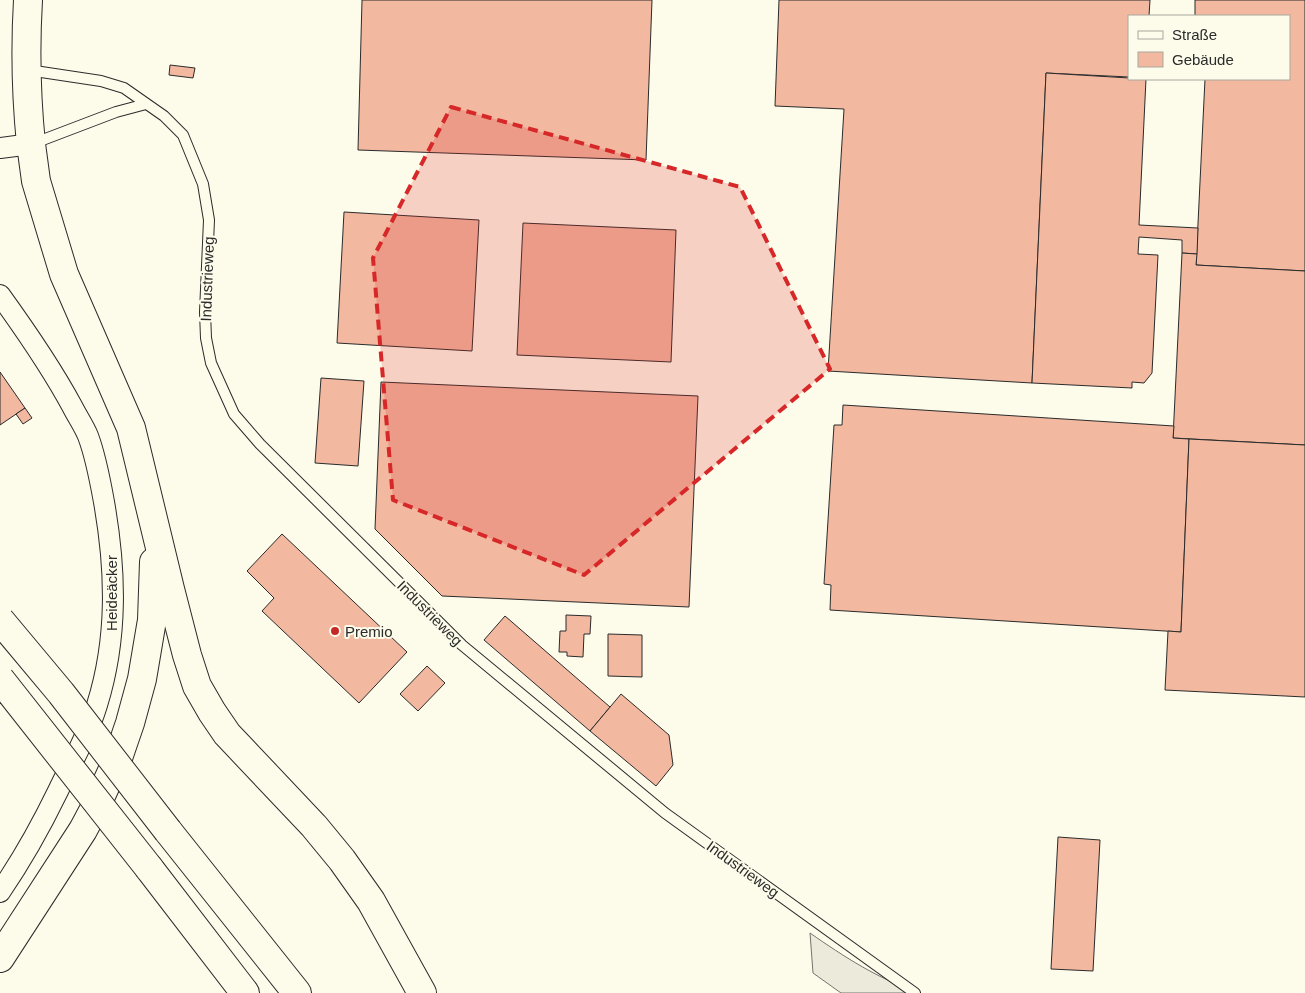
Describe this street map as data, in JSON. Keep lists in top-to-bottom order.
{
  "streets": {
    "street": ["Heideäcker"],
    "lane": ["Industrieweg"]
  },
  "places": ["Premio"],
  "legend": ["Straße", "Gebäude"]
}
